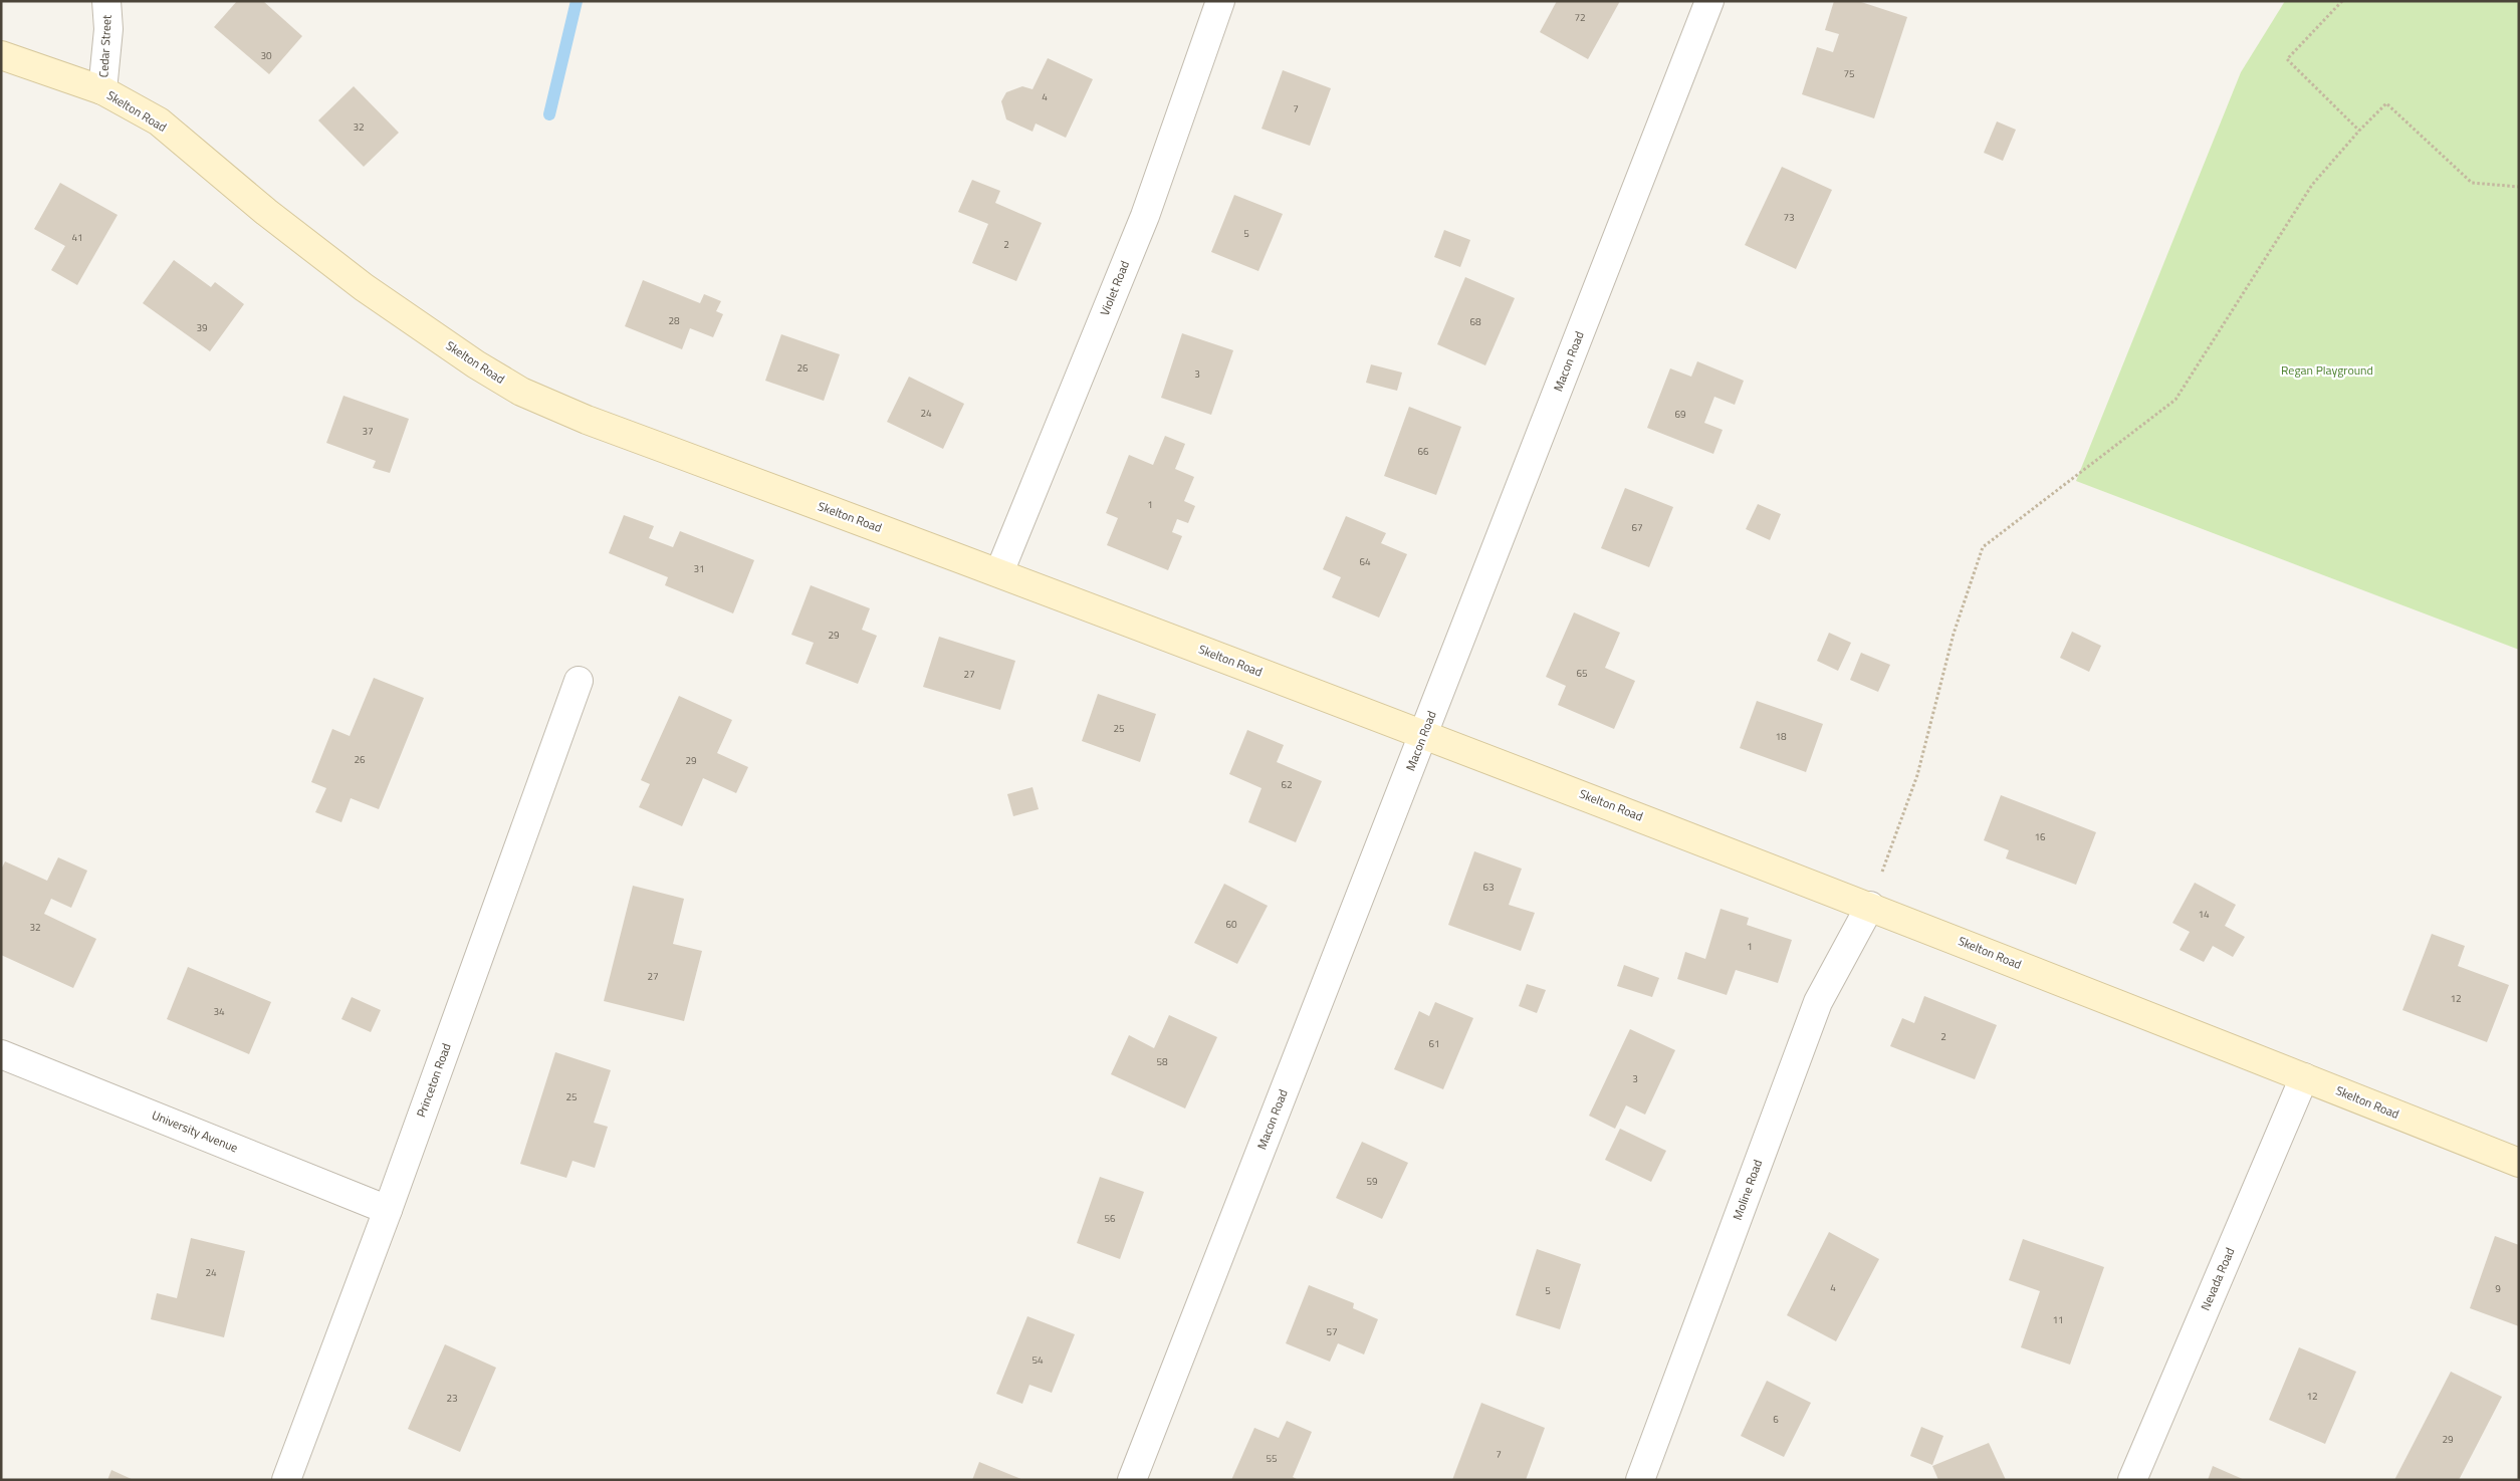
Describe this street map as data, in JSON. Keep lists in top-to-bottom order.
{
  "streets": {
    "street": [
      "Cedar Street",
      "Skelton Road",
      "Violet Road",
      "Macon Road",
      "Princeton Road",
      "University Avenue",
      "Moline Road",
      "Nevada Road"
    ]
  },
  "crossings": [
    ["Cedar Street", "Skelton Road"],
    ["Skelton Road", "Violet Road"],
    ["Skelton Road", "Macon Road"],
    ["Skelton Road", "Moline Road"],
    ["Skelton Road", "Nevada Road"],
    ["Princeton Road", "University Avenue"]
  ],
  "parks": ["Regan Playground"],
  "house_numbers": [
    "72",
    "30",
    "75",
    "4",
    "7",
    "32",
    "73",
    "5",
    "41",
    "2",
    "28",
    "68",
    "39",
    "26",
    "3",
    "24",
    "69",
    "37",
    "66",
    "1",
    "67",
    "64",
    "31",
    "29",
    "65",
    "27",
    "25",
    "18",
    "26",
    "29",
    "62",
    "16",
    "63",
    "14",
    "60",
    "32",
    "1",
    "27",
    "12",
    "34",
    "2",
    "61",
    "58",
    "3",
    "25",
    "59",
    "56",
    "24",
    "4",
    "9",
    "5",
    "11",
    "57",
    "54",
    "12",
    "23",
    "6",
    "29",
    "7",
    "55"
  ]
}
